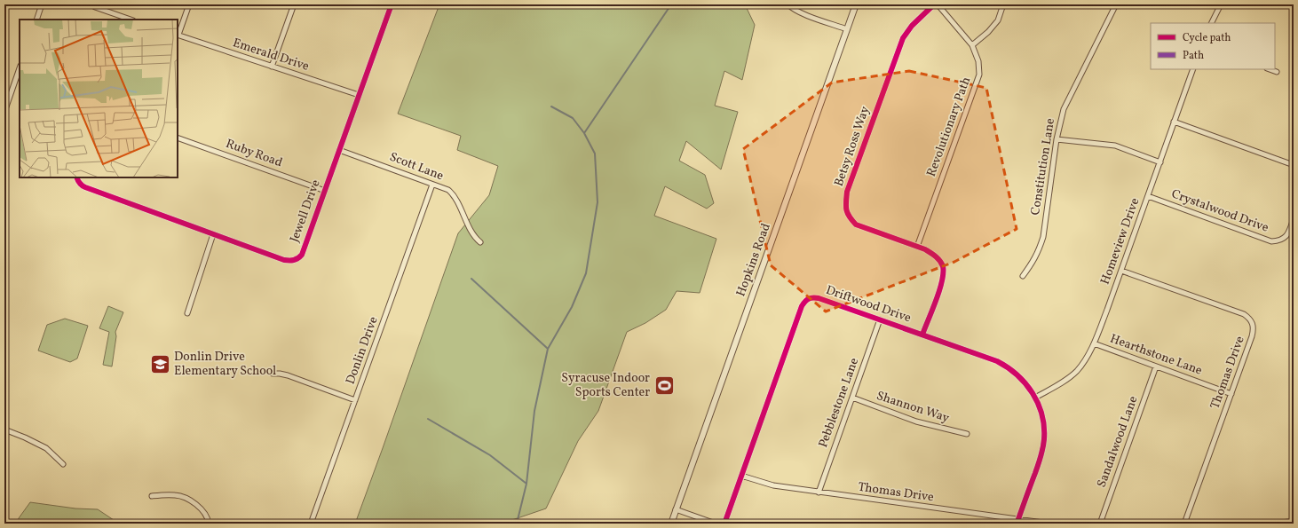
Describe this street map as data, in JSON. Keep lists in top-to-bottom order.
{
  "streets": {
    "street": [
      "Emerald Drive",
      "Revolutionary Path",
      "Betsy Ross Way",
      "Ruby Road",
      "Scott Lane",
      "Constitution Lane",
      "Jewell Drive",
      "Crystalwood Drive",
      "Homeview Drive",
      "Hopkins Road",
      "Driftwood Drive",
      "Donlin Drive",
      "Hearthstone Lane",
      "Thomas Drive",
      "Pebblestone Lane",
      "Shannon Way",
      "Sandalwood Lane"
    ]
  },
  "crossings": [
    ["Emerald Drive", "Jewell Drive"],
    ["Revolutionary Path", "Betsy Ross Way"],
    ["Betsy Ross Way", "Driftwood Drive"],
    ["Ruby Road", "Jewell Drive"],
    ["Scott Lane", "Jewell Drive"],
    ["Scott Lane", "Donlin Drive"],
    ["Crystalwood Drive", "Homeview Drive"],
    ["Homeview Drive", "Driftwood Drive"],
    ["Homeview Drive", "Hearthstone Lane"],
    ["Homeview Drive", "Thomas Drive"],
    ["Driftwood Drive", "Thomas Drive"],
    ["Driftwood Drive", "Pebblestone Lane"],
    ["Hearthstone Lane", "Thomas Drive"],
    ["Hearthstone Lane", "Sandalwood Lane"],
    ["Thomas Drive", "Pebblestone Lane"],
    ["Pebblestone Lane", "Shannon Way"]
  ],
  "places": {
    "school or university": ["Donlin Drive Elementary School"],
    "sports": ["Syracuse Indoor Sports Center"]
  },
  "legend": ["Cycle path", "Path"]
}
